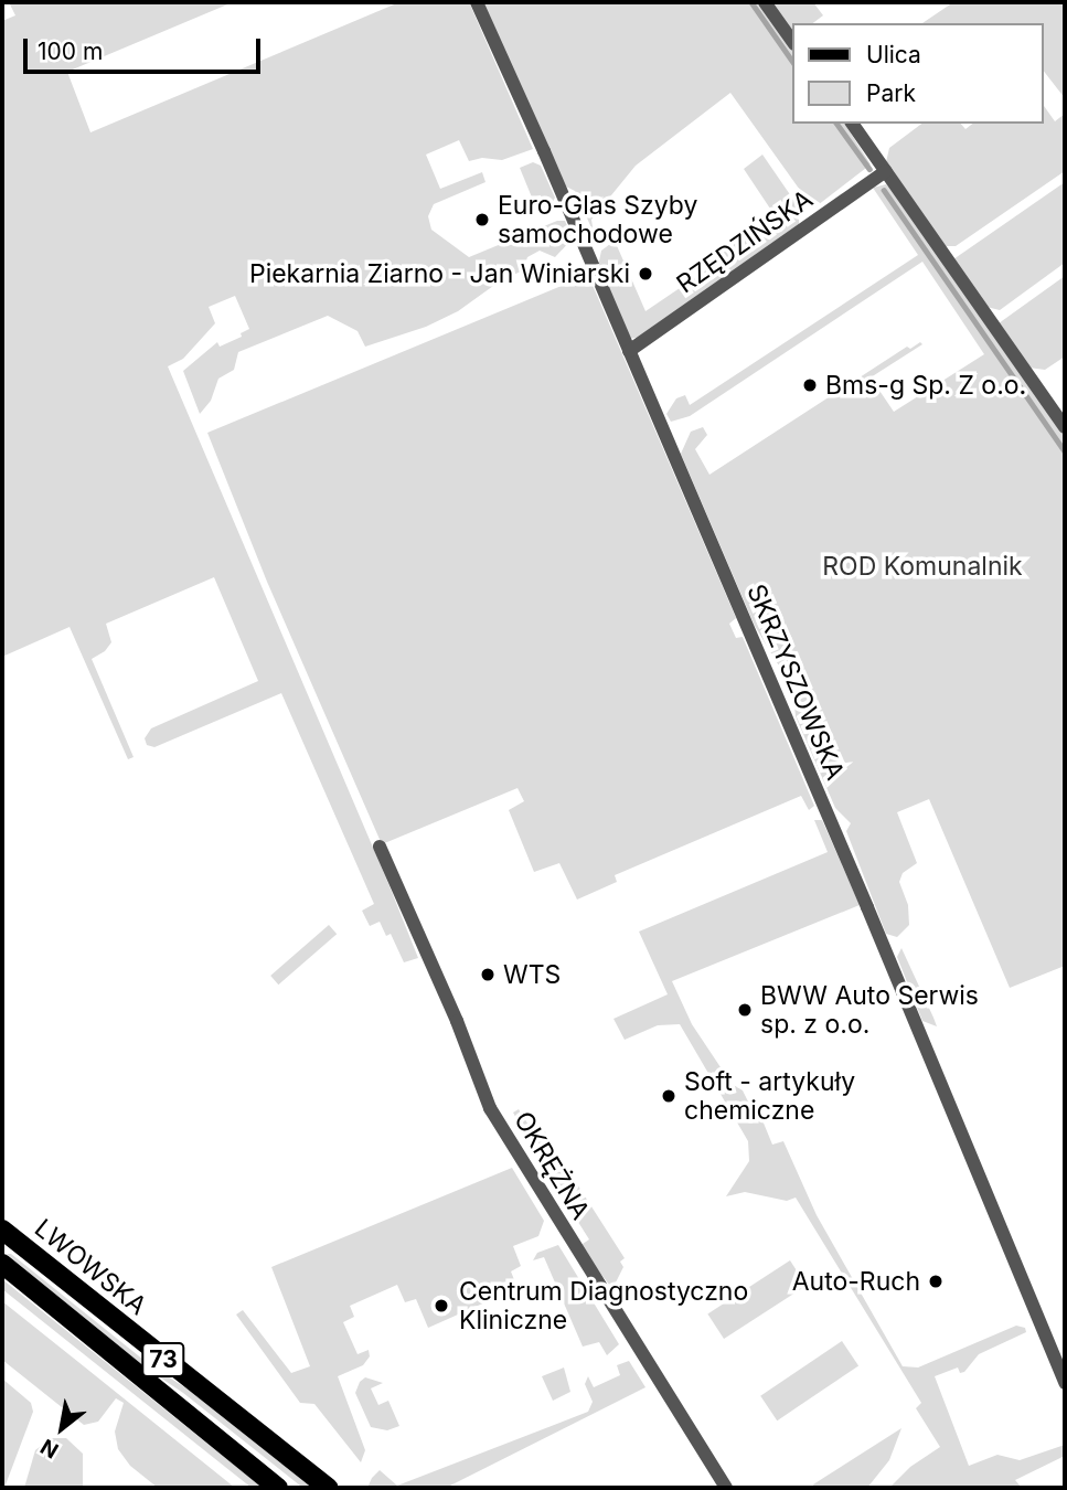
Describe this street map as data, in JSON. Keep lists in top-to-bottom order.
{
  "streets": {
    "main road": ["LWOWSKA", "73"],
    "street": ["RZĘDZIŃSKA", "SKRZYSZOWSKA", "OKRĘŻNA"]
  },
  "crossings": [
    ["RZĘDZIŃSKA", "SKRZYSZOWSKA"]
  ],
  "parks": ["ROD Komunalnik"],
  "places": [
    "Euro-Glas Szyby samochodowe",
    "Piekarnia Ziarno - Jan Winiarski",
    "Bms-g Sp. Z o.o.",
    "WTS",
    "BWW Auto Serwis sp. z o.o.",
    "Soft - artykuły chemiczne",
    "Auto-Ruch",
    "Centrum Diagnostyczno Kliniczne"
  ],
  "legend": ["Ulica", "Park"],
  "scale_bar": "100 m",
  "north": "bottom left"
}
